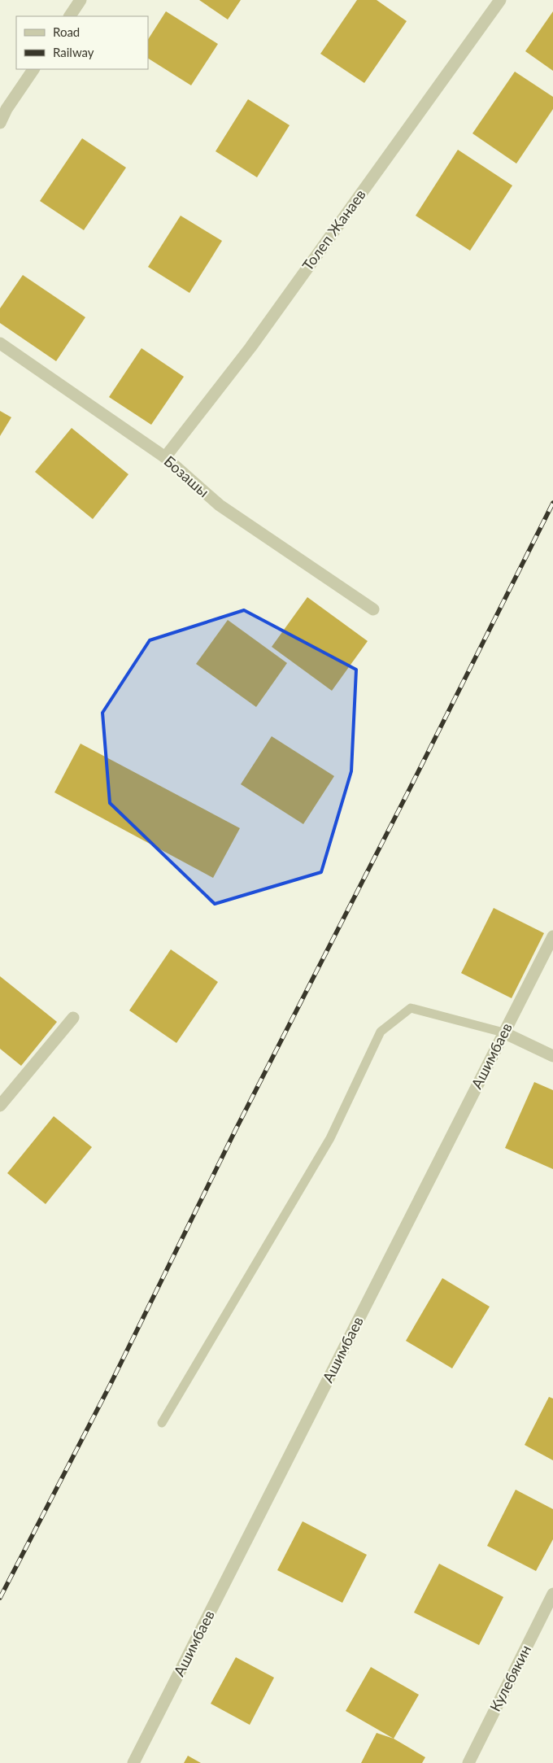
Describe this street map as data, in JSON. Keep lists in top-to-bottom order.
{
  "streets": {
    "street": [
      "Толеп Жанаев",
      "Бозашы",
      "Ашимбаев",
      "Кулебякин"
    ]
  },
  "crossings": [
    ["Толеп Жанаев", "Бозашы"]
  ],
  "legend": ["Road", "Railway"]
}
